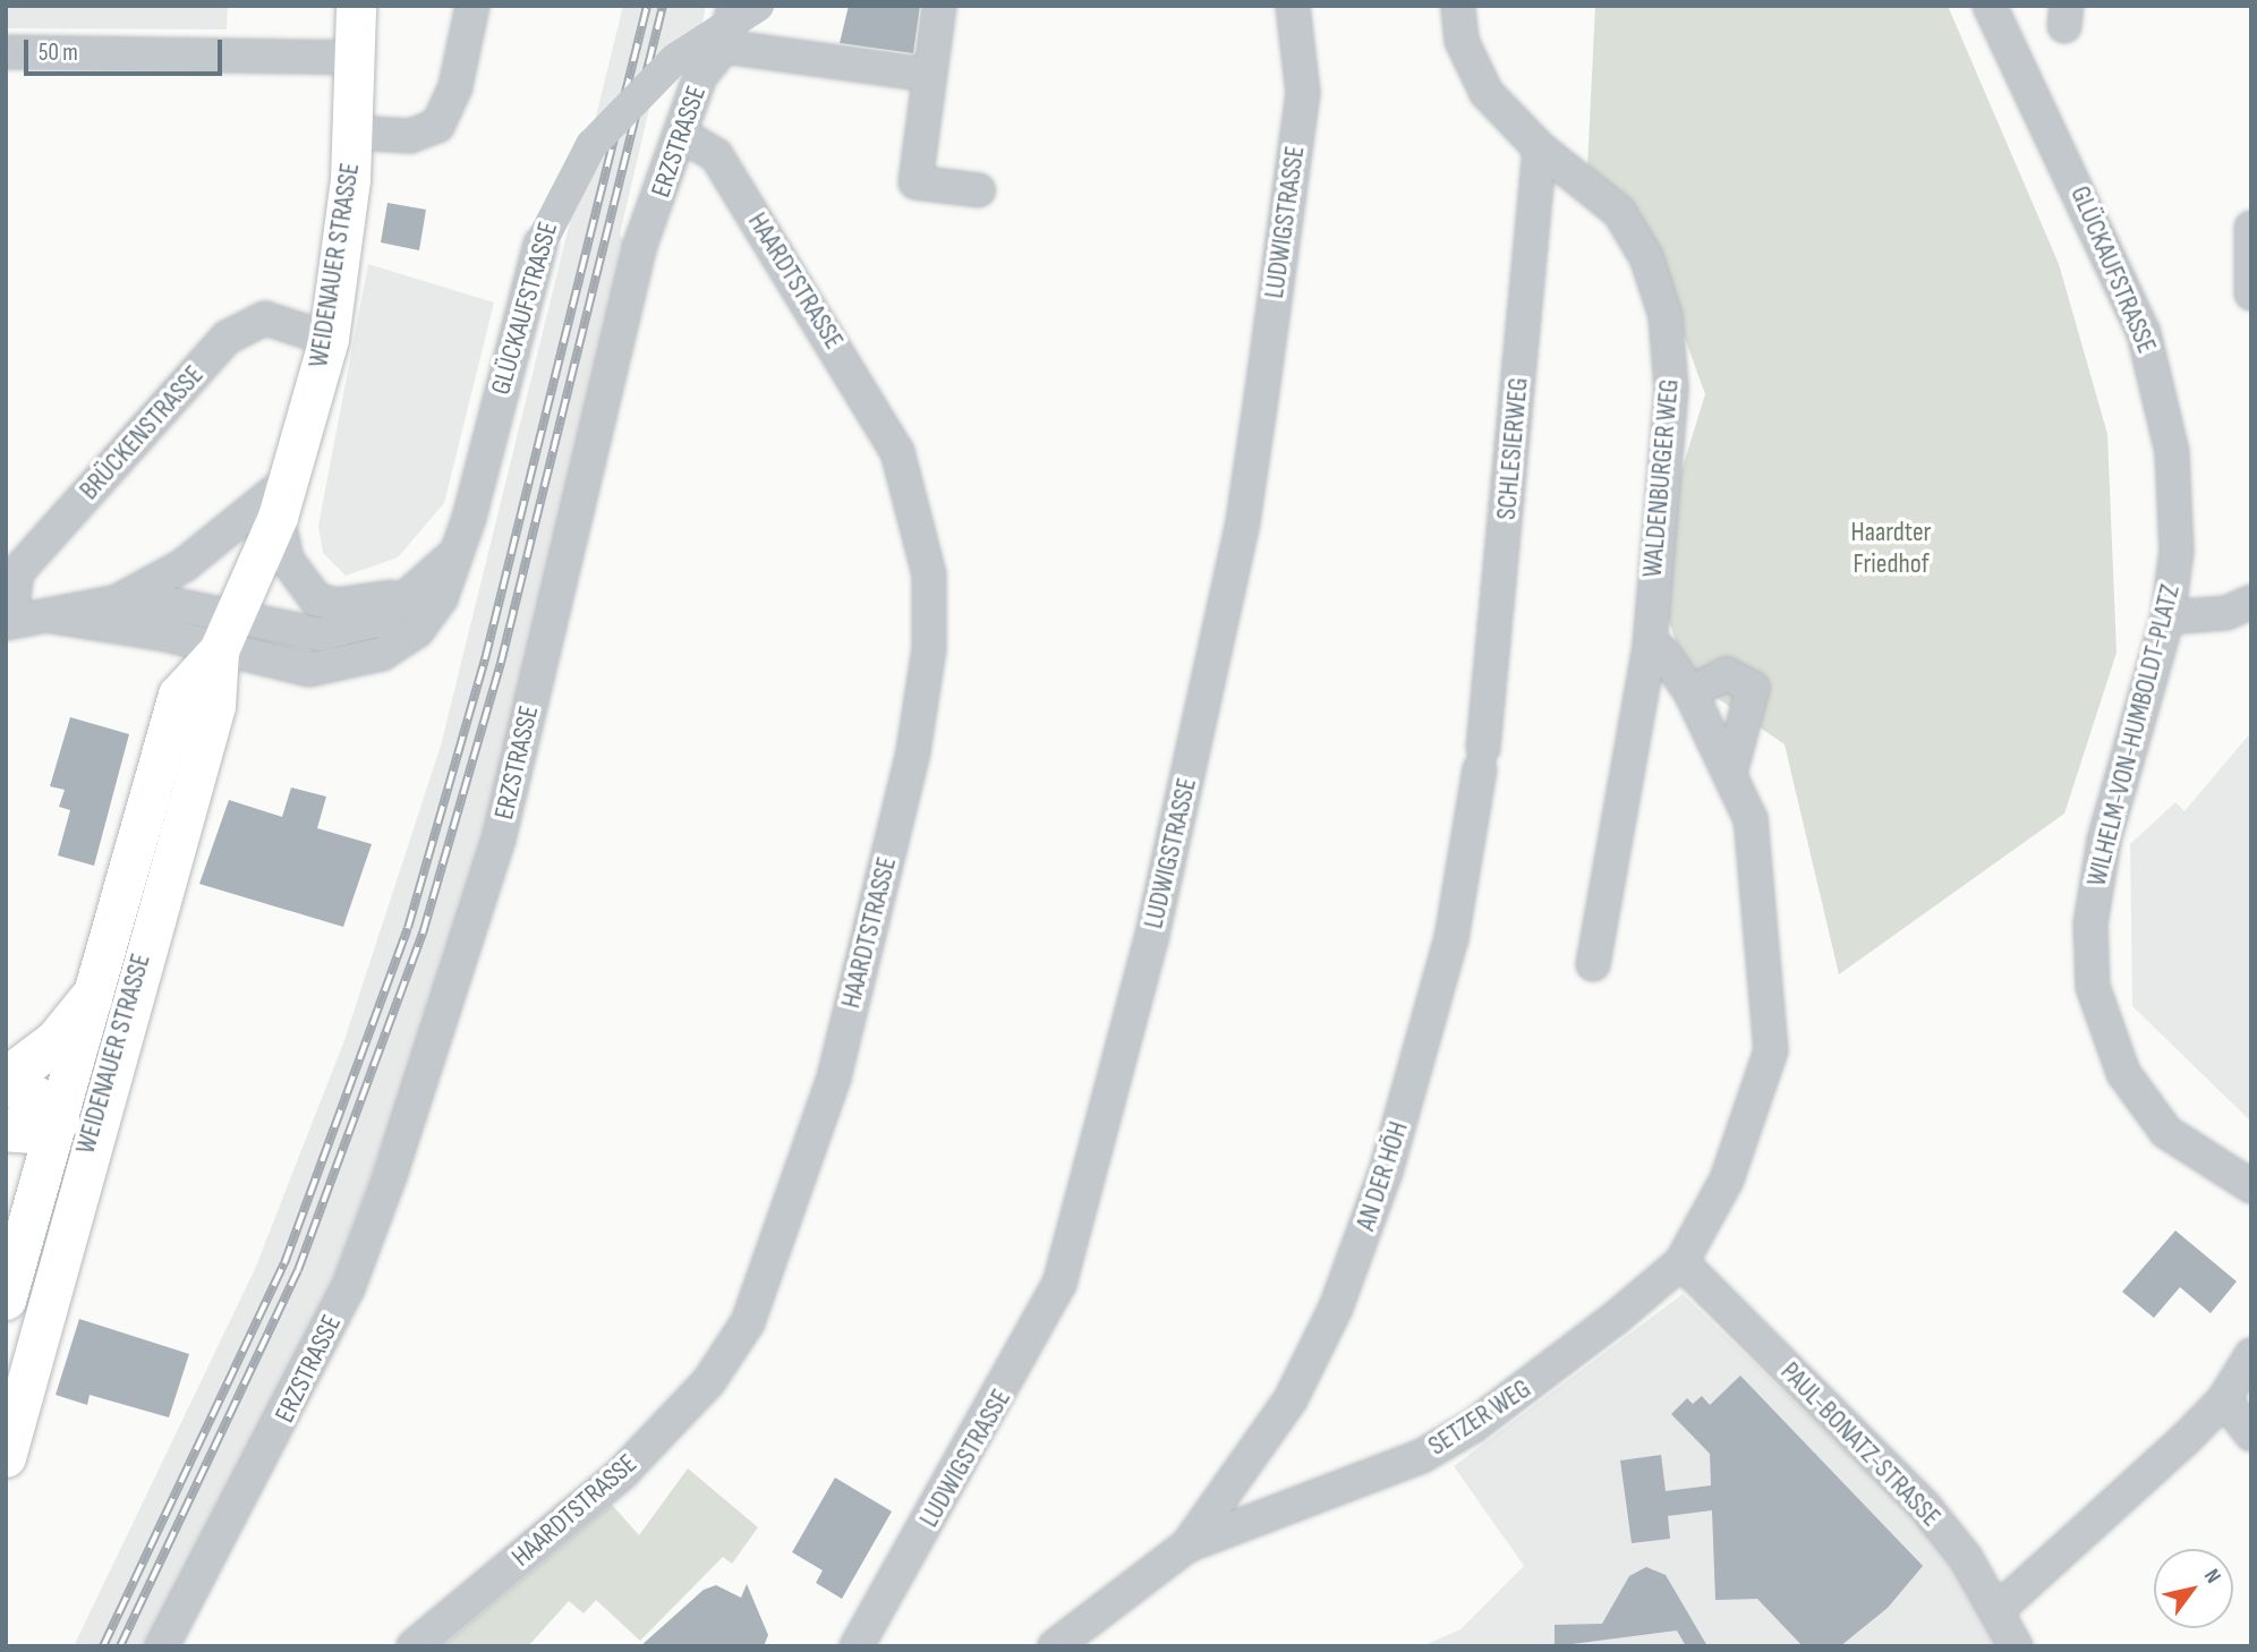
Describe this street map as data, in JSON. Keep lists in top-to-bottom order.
{
  "streets": {
    "main road": ["WEIDENAUER STRASSE"],
    "street": [
      "ERZSTRASSE",
      "LUDWIGSTRASSE",
      "GLÜCKAUFSTRASSE",
      "HAARDTSTRASSE",
      "BRÜCKENSTRASSE",
      "SCHLESIERWEG",
      "WALDENBURGER WEG",
      "WILHELM-VON-HUMBOLDT-PLATZ",
      "AN DER HÖH",
      "SETZER WEG",
      "PAUL-BONATZ-STRASSE"
    ]
  },
  "crossings": [
    ["ERZSTRASSE", "HAARDTSTRASSE"],
    ["WEIDENAUER STRASSE", "GLÜCKAUFSTRASSE"],
    ["WEIDENAUER STRASSE", "BRÜCKENSTRASSE"],
    ["GLÜCKAUFSTRASSE", "WILHELM-VON-HUMBOLDT-PLATZ"],
    ["SCHLESIERWEG", "WALDENBURGER WEG"],
    ["SCHLESIERWEG", "AN DER HÖH"],
    ["AN DER HÖH", "SETZER WEG"],
    ["SETZER WEG", "PAUL-BONATZ-STRASSE"]
  ],
  "parks": ["Haardter Friedhof"],
  "scale_bar": "50 m",
  "north": "top right"
}
